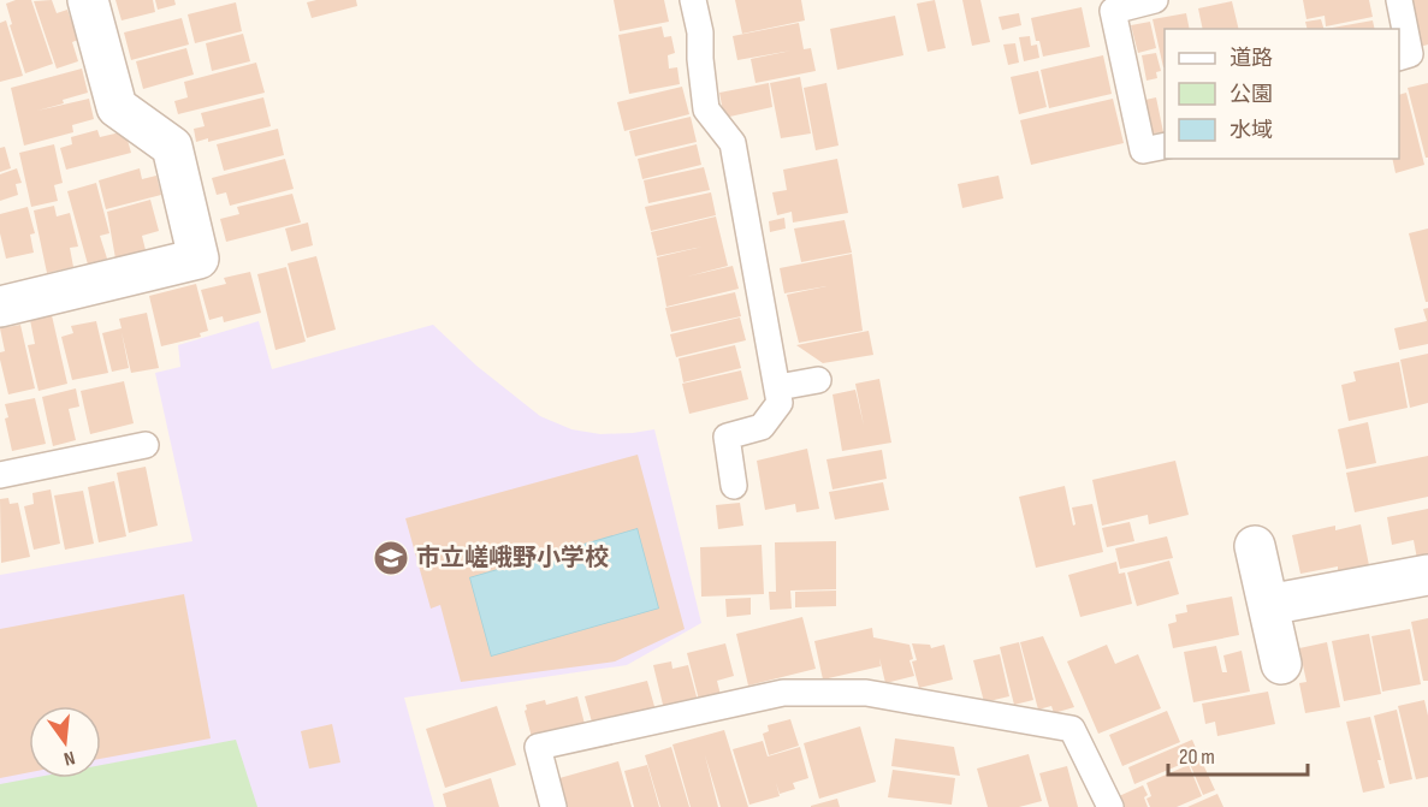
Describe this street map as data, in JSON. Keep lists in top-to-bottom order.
{
  "places": {
    "school or university": ["市立嵯峨野小学校"]
  },
  "legend": ["道路", "公園", "水域"],
  "scale_bar": "20 m",
  "north": "bottom"
}
